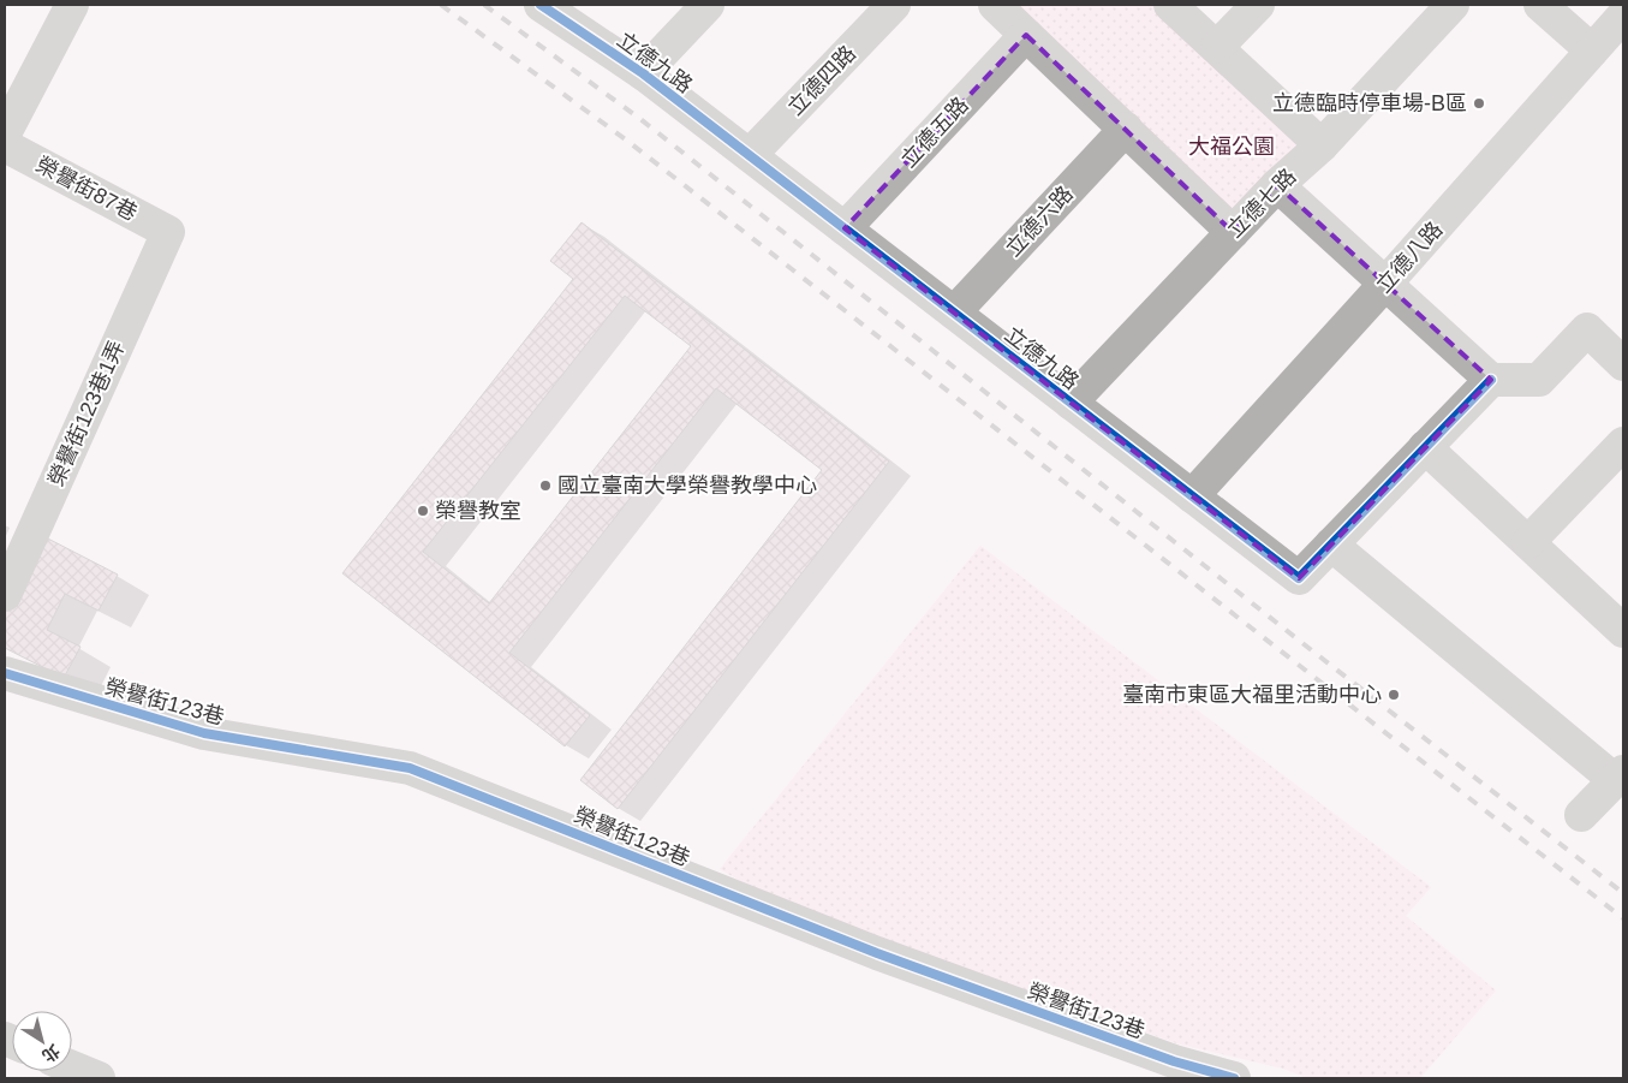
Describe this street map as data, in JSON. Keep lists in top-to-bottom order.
{
  "streets": {
    "street": [
      "立德九路",
      "立德四路",
      "立德五路",
      "榮譽街87巷",
      "立德七路",
      "立德六路",
      "立德八路",
      "榮譽街123巷1弄",
      "榮譽街123巷"
    ]
  },
  "crossings": [
    ["立德九路", "立德四路"],
    ["立德九路", "立德五路"],
    ["立德九路", "立德七路"],
    ["立德九路", "立德六路"],
    ["立德九路", "立德八路"],
    ["榮譽街87巷", "榮譽街123巷1弄"]
  ],
  "parks": ["大福公園"],
  "places": [
    "立德臨時停車場-B區",
    "國立臺南大學榮譽教學中心",
    "榮譽教室",
    "臺南市東區大福里活動中心"
  ],
  "north": "bottom right"
}
